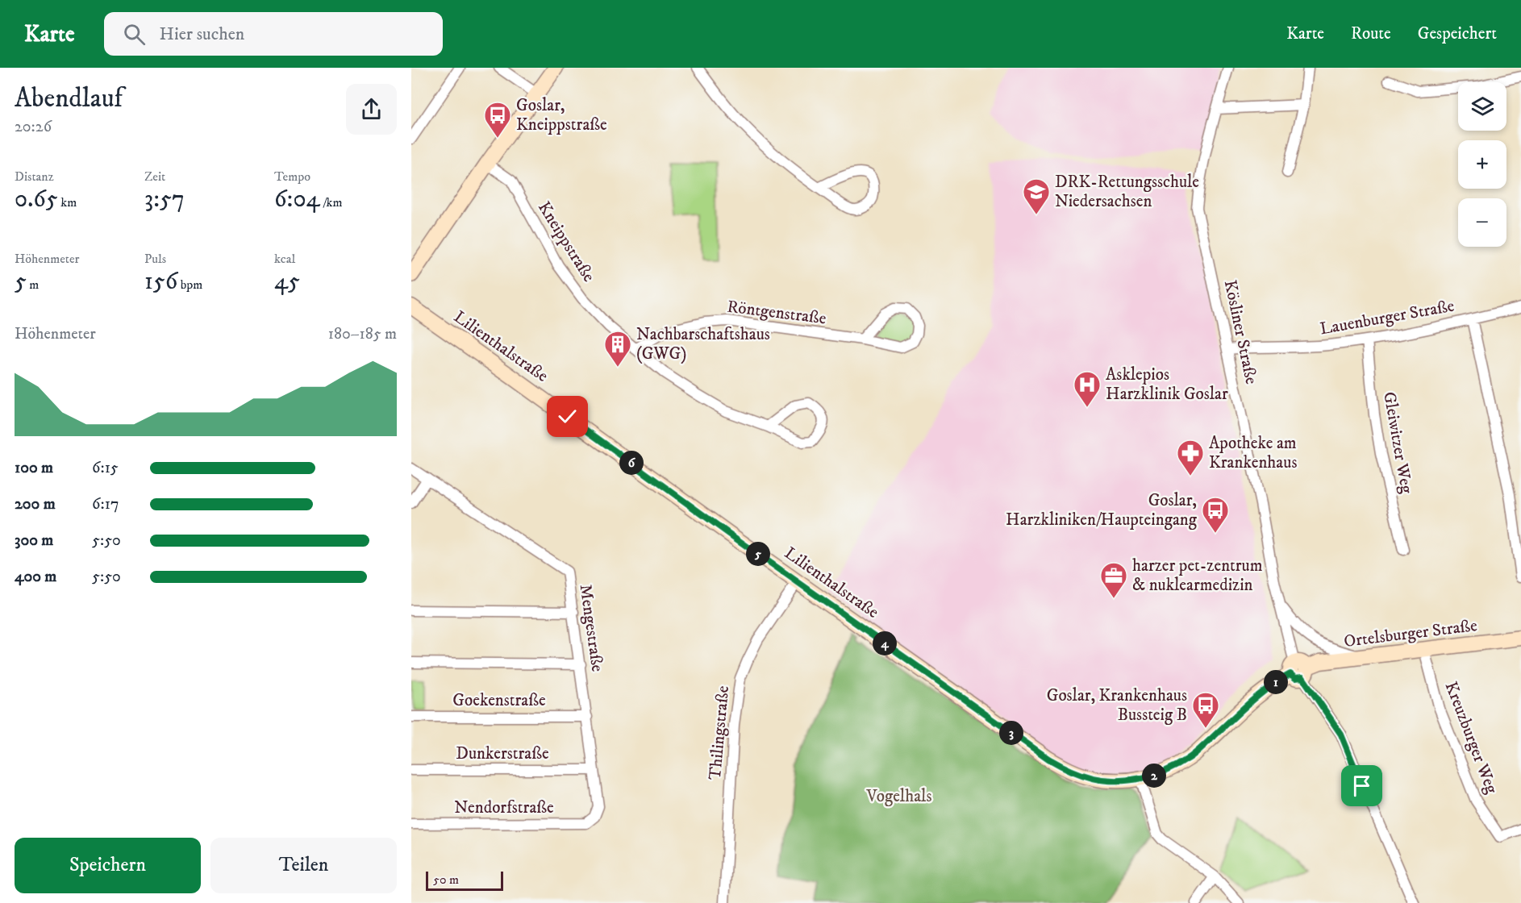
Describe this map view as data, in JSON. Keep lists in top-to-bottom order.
{
  "streets": {
    "street": [
      "Kneippstraße",
      "Röntgenstraße",
      "Lauenburger Straße",
      "Kösliner Straße",
      "Lilienthalstraße",
      "Gleiwitzer Weg",
      "Mengestraße",
      "Ortelsburger Straße",
      "Goekenstraße",
      "Thilingstraße",
      "Kreuzburger Weg",
      "Dunkerstraße",
      "Nendorfstraße"
    ]
  },
  "crossings": [
    ["Kneippstraße", "Röntgenstraße"],
    ["Lauenburger Straße", "Kösliner Straße"],
    ["Lauenburger Straße", "Gleiwitzer Weg"],
    ["Kösliner Straße", "Lilienthalstraße"],
    ["Kösliner Straße", "Ortelsburger Straße"],
    ["Lilienthalstraße", "Ortelsburger Straße"],
    ["Lilienthalstraße", "Thilingstraße"],
    ["Mengestraße", "Goekenstraße"],
    ["Mengestraße", "Dunkerstraße"],
    ["Mengestraße", "Nendorfstraße"],
    ["Ortelsburger Straße", "Kreuzburger Weg"]
  ],
  "parks": ["Vogelhals"],
  "places": {
    "bus stop": ["Goslar, Kneippstraße", "Goslar, Harzkliniken/Haupteingang", "Goslar, Krankenhaus Bussteig B"],
    "school or university": ["DRK-Rettungsschule Niedersachsen"],
    "building": ["Nachbarschaftshaus (GWG)"],
    "hospital": ["Asklepios Harzklinik Goslar"],
    "pharmacy": ["Apotheke am Krankenhaus"],
    "office": ["harzer pet-zentrum & nuklearmedizin"]
  },
  "scale_bar": "50 m",
  "page": {
    "header": "Karte",
    "search": "Hier suchen",
    "nav": ["Karte", "Route", "Gespeichert"],
    "heading": ["Abendlauf", "20:26"],
    "map_buttons": ["+", "−"],
    "stats": [
      ["Distanz", "0.65 km"],
      ["Zeit", "3:57"],
      ["Tempo", "6:04 /km"],
      ["Höhenmeter", "5 m"],
      ["Puls", "156 bpm"],
      ["kcal", "45"]
    ],
    "chart": ["Höhenmeter", "180–185 m"],
    "list": [
      {
        "name": "100 m",
        "note": "6:15"
      },
      {
        "name": "200 m",
        "note": "6:17"
      },
      {
        "name": "300 m",
        "note": "5:50"
      },
      {
        "name": "400 m",
        "note": "5:50"
      }
    ],
    "pins": [
      "6",
      "5",
      "4",
      "1",
      "3",
      "2"
    ],
    "buttons": ["Speichern", "Teilen"],
    "scale": "50 m"
  }
}
